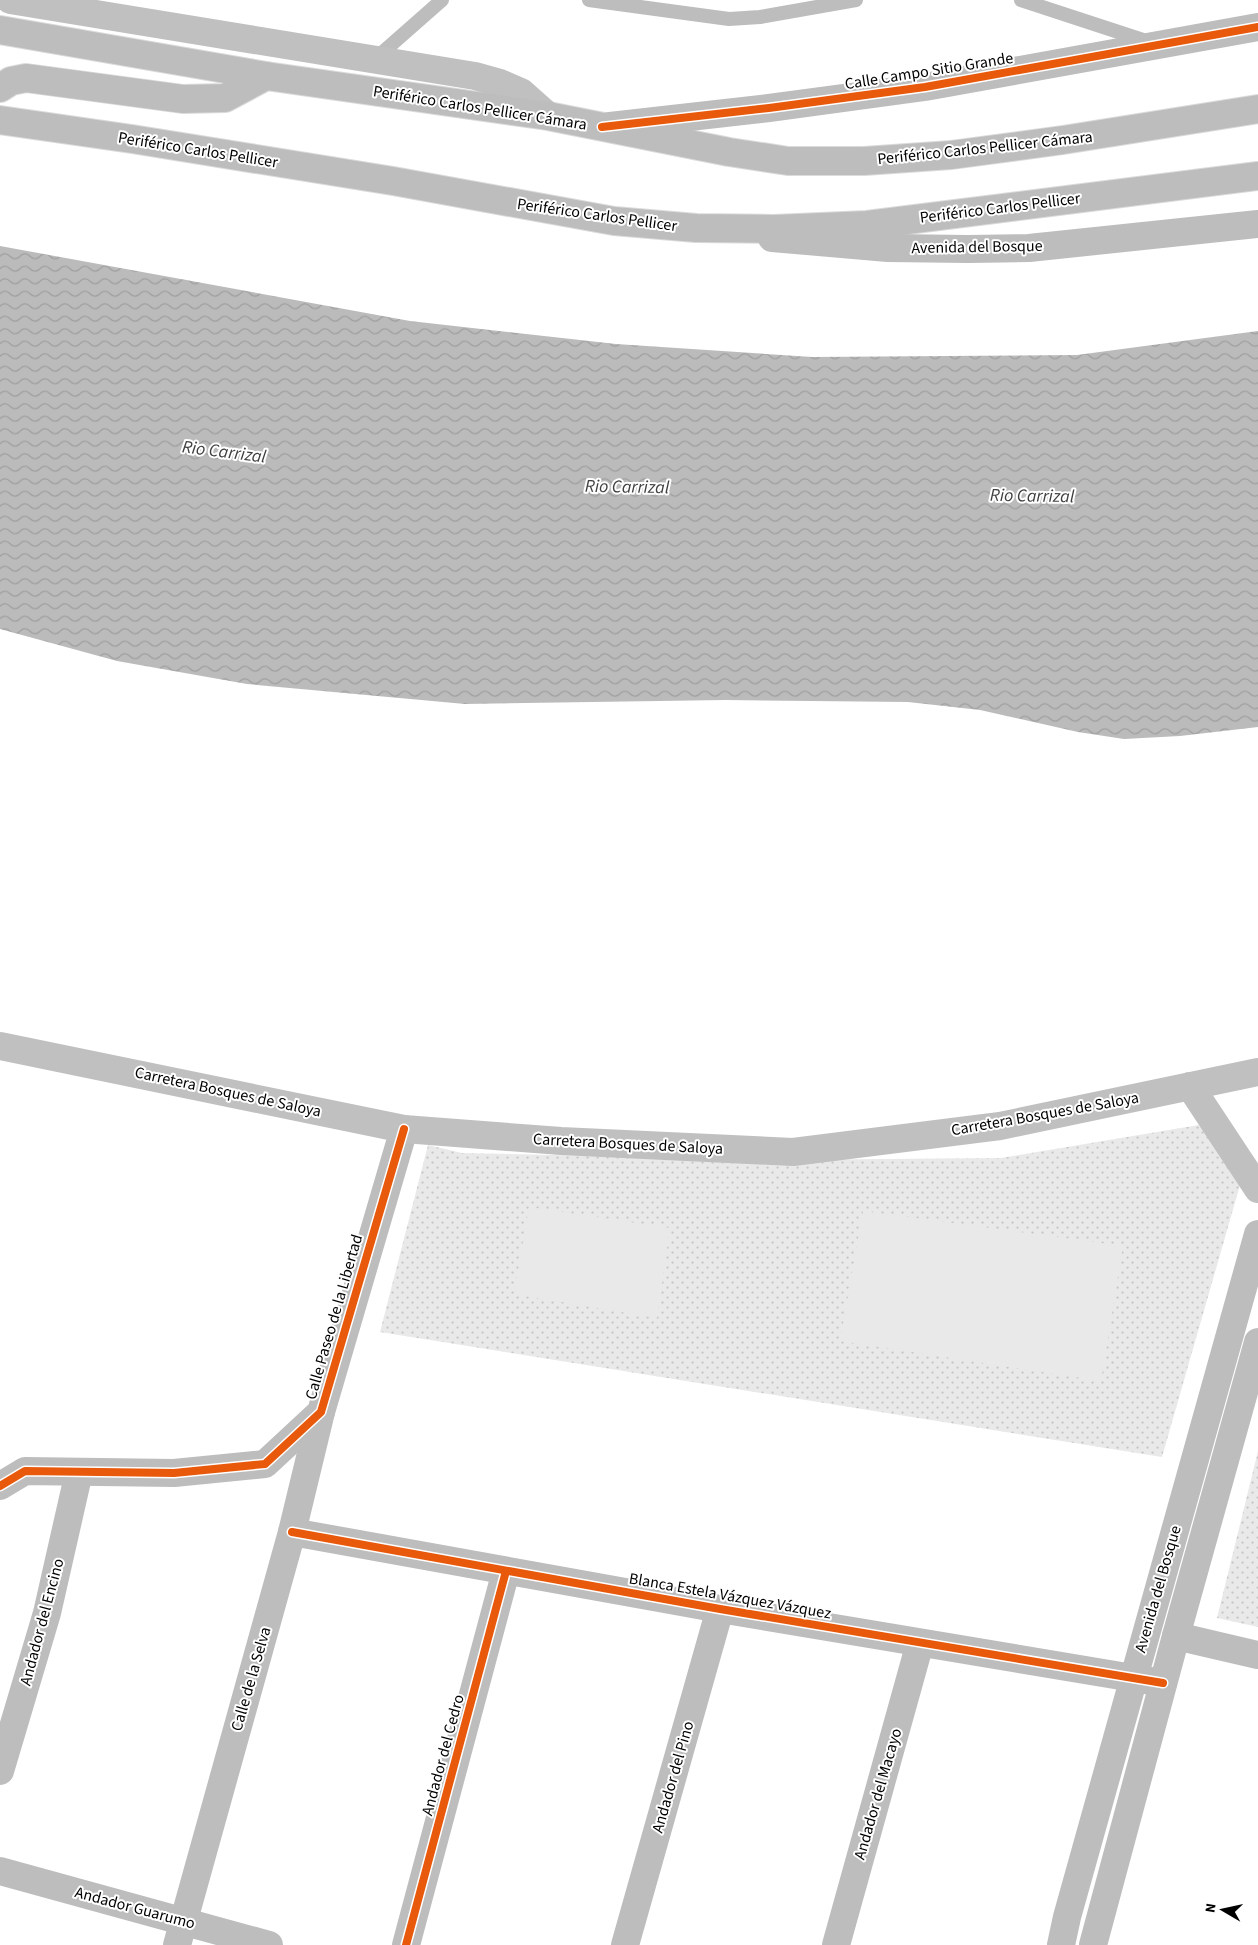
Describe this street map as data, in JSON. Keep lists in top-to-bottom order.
{
  "streets": {
    "main road": ["Carretera Bosques de Saloya"],
    "street": [
      "Calle Campo Sitio Grande",
      "Periférico Carlos Pellicer Cámara",
      "Periférico Carlos Pellicer",
      "Avenida del Bosque",
      "Calle Paseo de la Libertad",
      "Blanca Estela Vázquez Vázquez",
      "Andador del Encino",
      "Calle de la Selva",
      "Andador del Cedro",
      "Andador del Pino",
      "Andador del Macayo",
      "Andador Guarumo"
    ]
  },
  "crossings": [
    ["Calle Campo Sitio Grande", "Periférico Carlos Pellicer Cámara"],
    ["Periférico Carlos Pellicer", "Avenida del Bosque"],
    ["Avenida del Bosque", "Blanca Estela Vázquez Vázquez"],
    ["Carretera Bosques de Saloya", "Calle Paseo de la Libertad"],
    ["Calle Paseo de la Libertad", "Andador del Encino"],
    ["Calle Paseo de la Libertad", "Calle de la Selva"],
    ["Blanca Estela Vázquez Vázquez", "Calle de la Selva"],
    ["Blanca Estela Vázquez Vázquez", "Andador del Cedro"],
    ["Blanca Estela Vázquez Vázquez", "Andador del Pino"],
    ["Blanca Estela Vázquez Vázquez", "Andador del Macayo"],
    ["Calle de la Selva", "Andador Guarumo"]
  ],
  "water": ["Rio Carrizal"],
  "north": "left"
}
